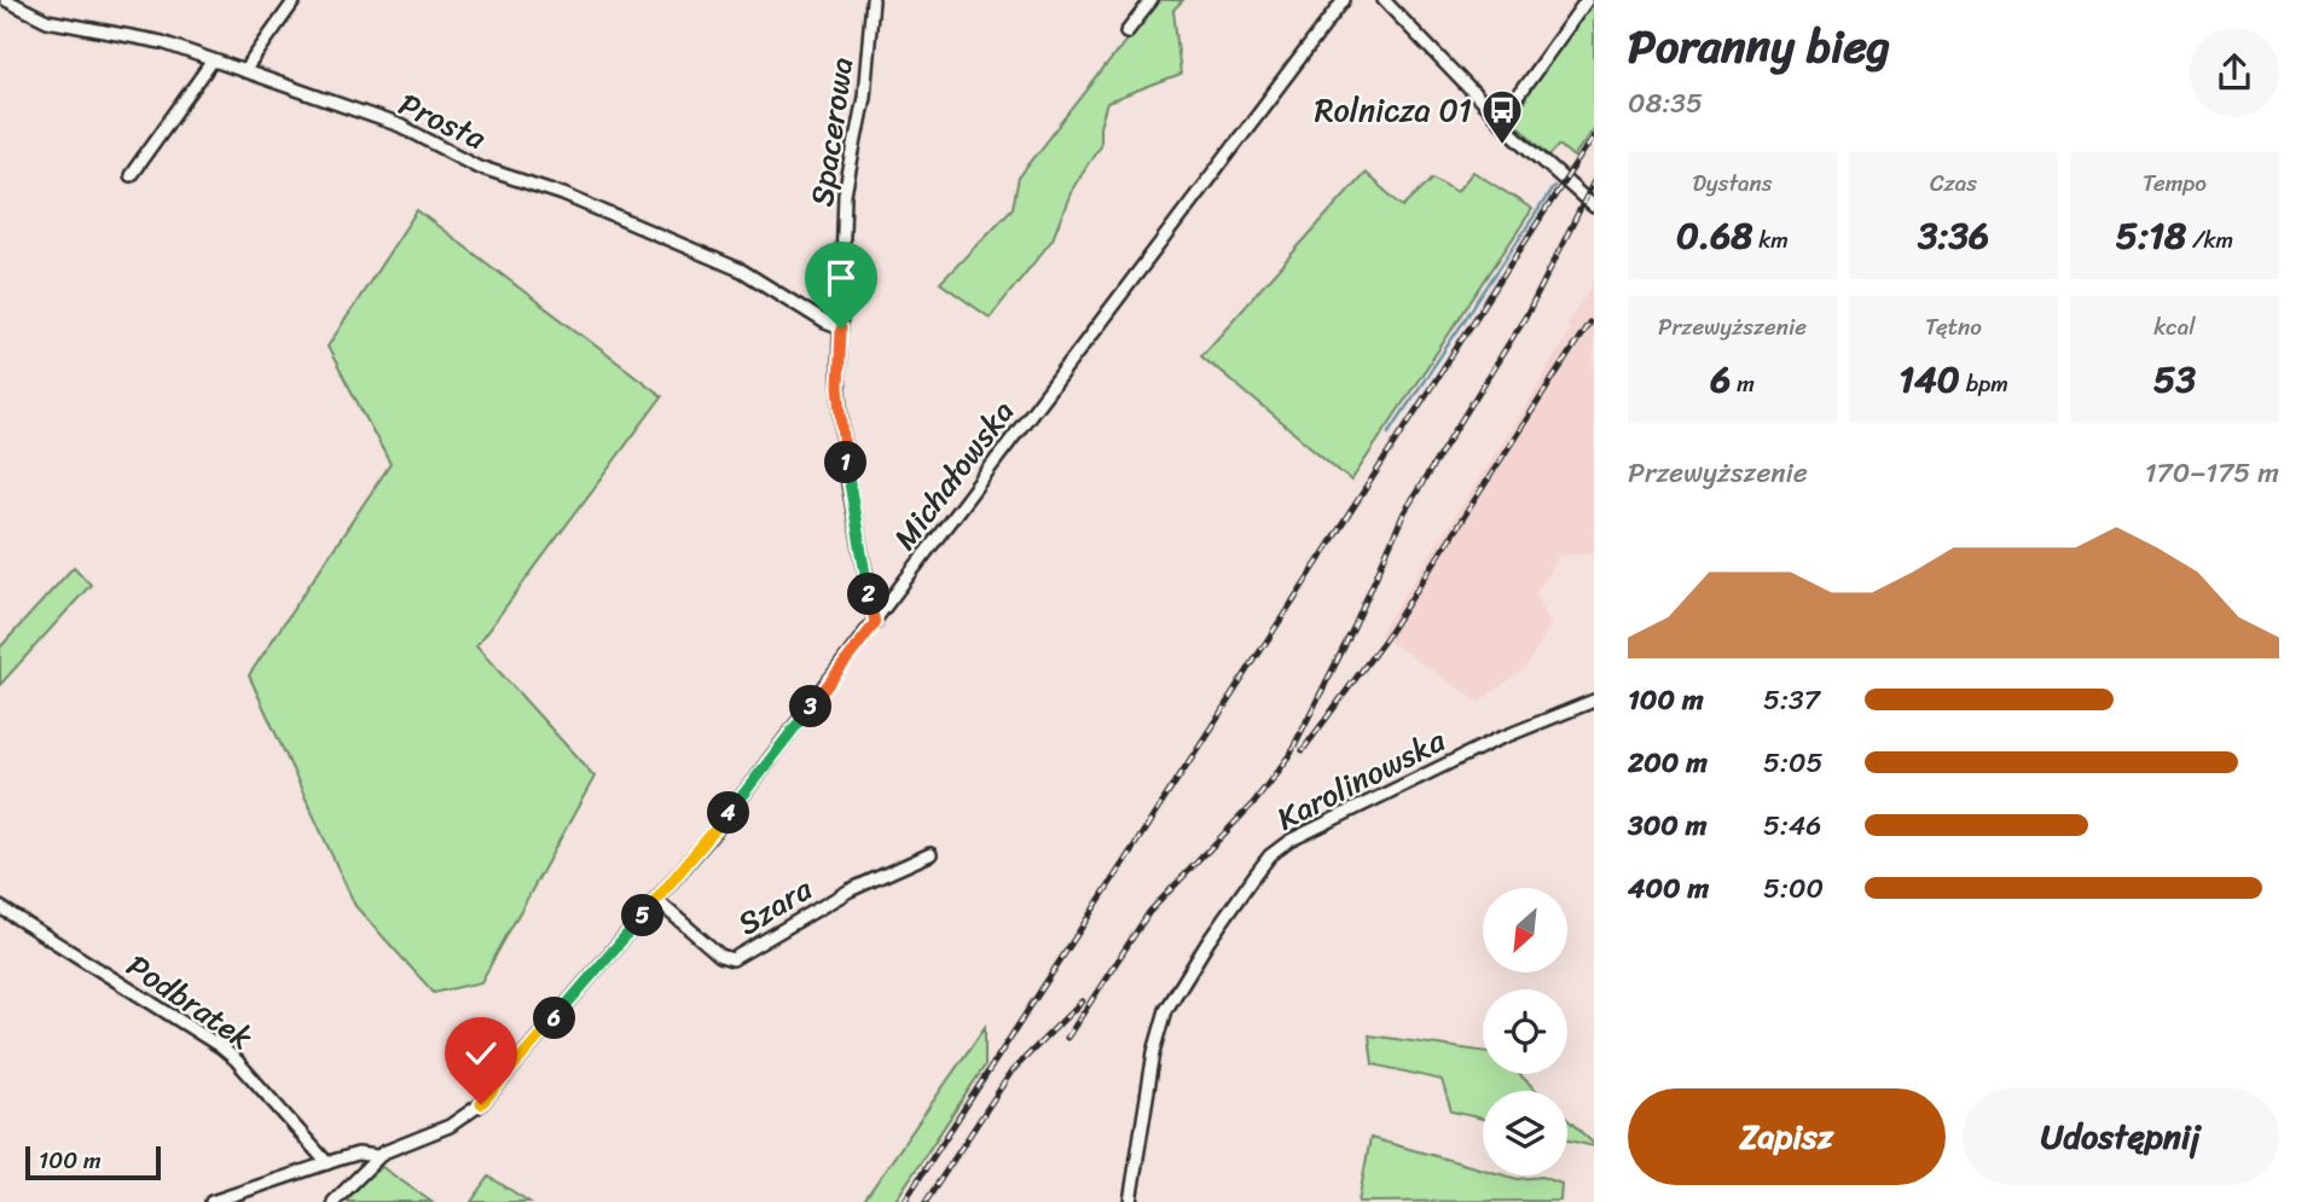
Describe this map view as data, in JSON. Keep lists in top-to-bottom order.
{
  "streets": {
    "street": [
      "Prosta",
      "Spacerowa",
      "Michałowska",
      "Karolinowska",
      "Szara",
      "Podbratek"
    ]
  },
  "crossings": [
    ["Prosta", "Spacerowa"],
    ["Spacerowa", "Michałowska"],
    ["Michałowska", "Szara"]
  ],
  "places": {
    "bus stop": ["Rolnicza 01"]
  },
  "scale_bar": "100 m",
  "north": "bottom left",
  "page": {
    "heading": ["Poranny bieg", "08:35"],
    "stats": [
      ["Dystans", "0.68 km"],
      ["Czas", "3:36"],
      ["Tempo", "5:18 /km"],
      ["Przewyższenie", "6 m"],
      ["Tętno", "140 bpm"],
      ["kcal", "53"]
    ],
    "chart": ["Przewyższenie", "170–175 m"],
    "pins": [
      "1",
      "2",
      "3",
      "4",
      "5",
      "6"
    ],
    "list": [
      {
        "name": "100 m",
        "note": "5:37"
      },
      {
        "name": "200 m",
        "note": "5:05"
      },
      {
        "name": "300 m",
        "note": "5:46"
      },
      {
        "name": "400 m",
        "note": "5:00"
      }
    ],
    "buttons": ["Zapisz", "Udostępnij"],
    "scale": "100 m"
  }
}
